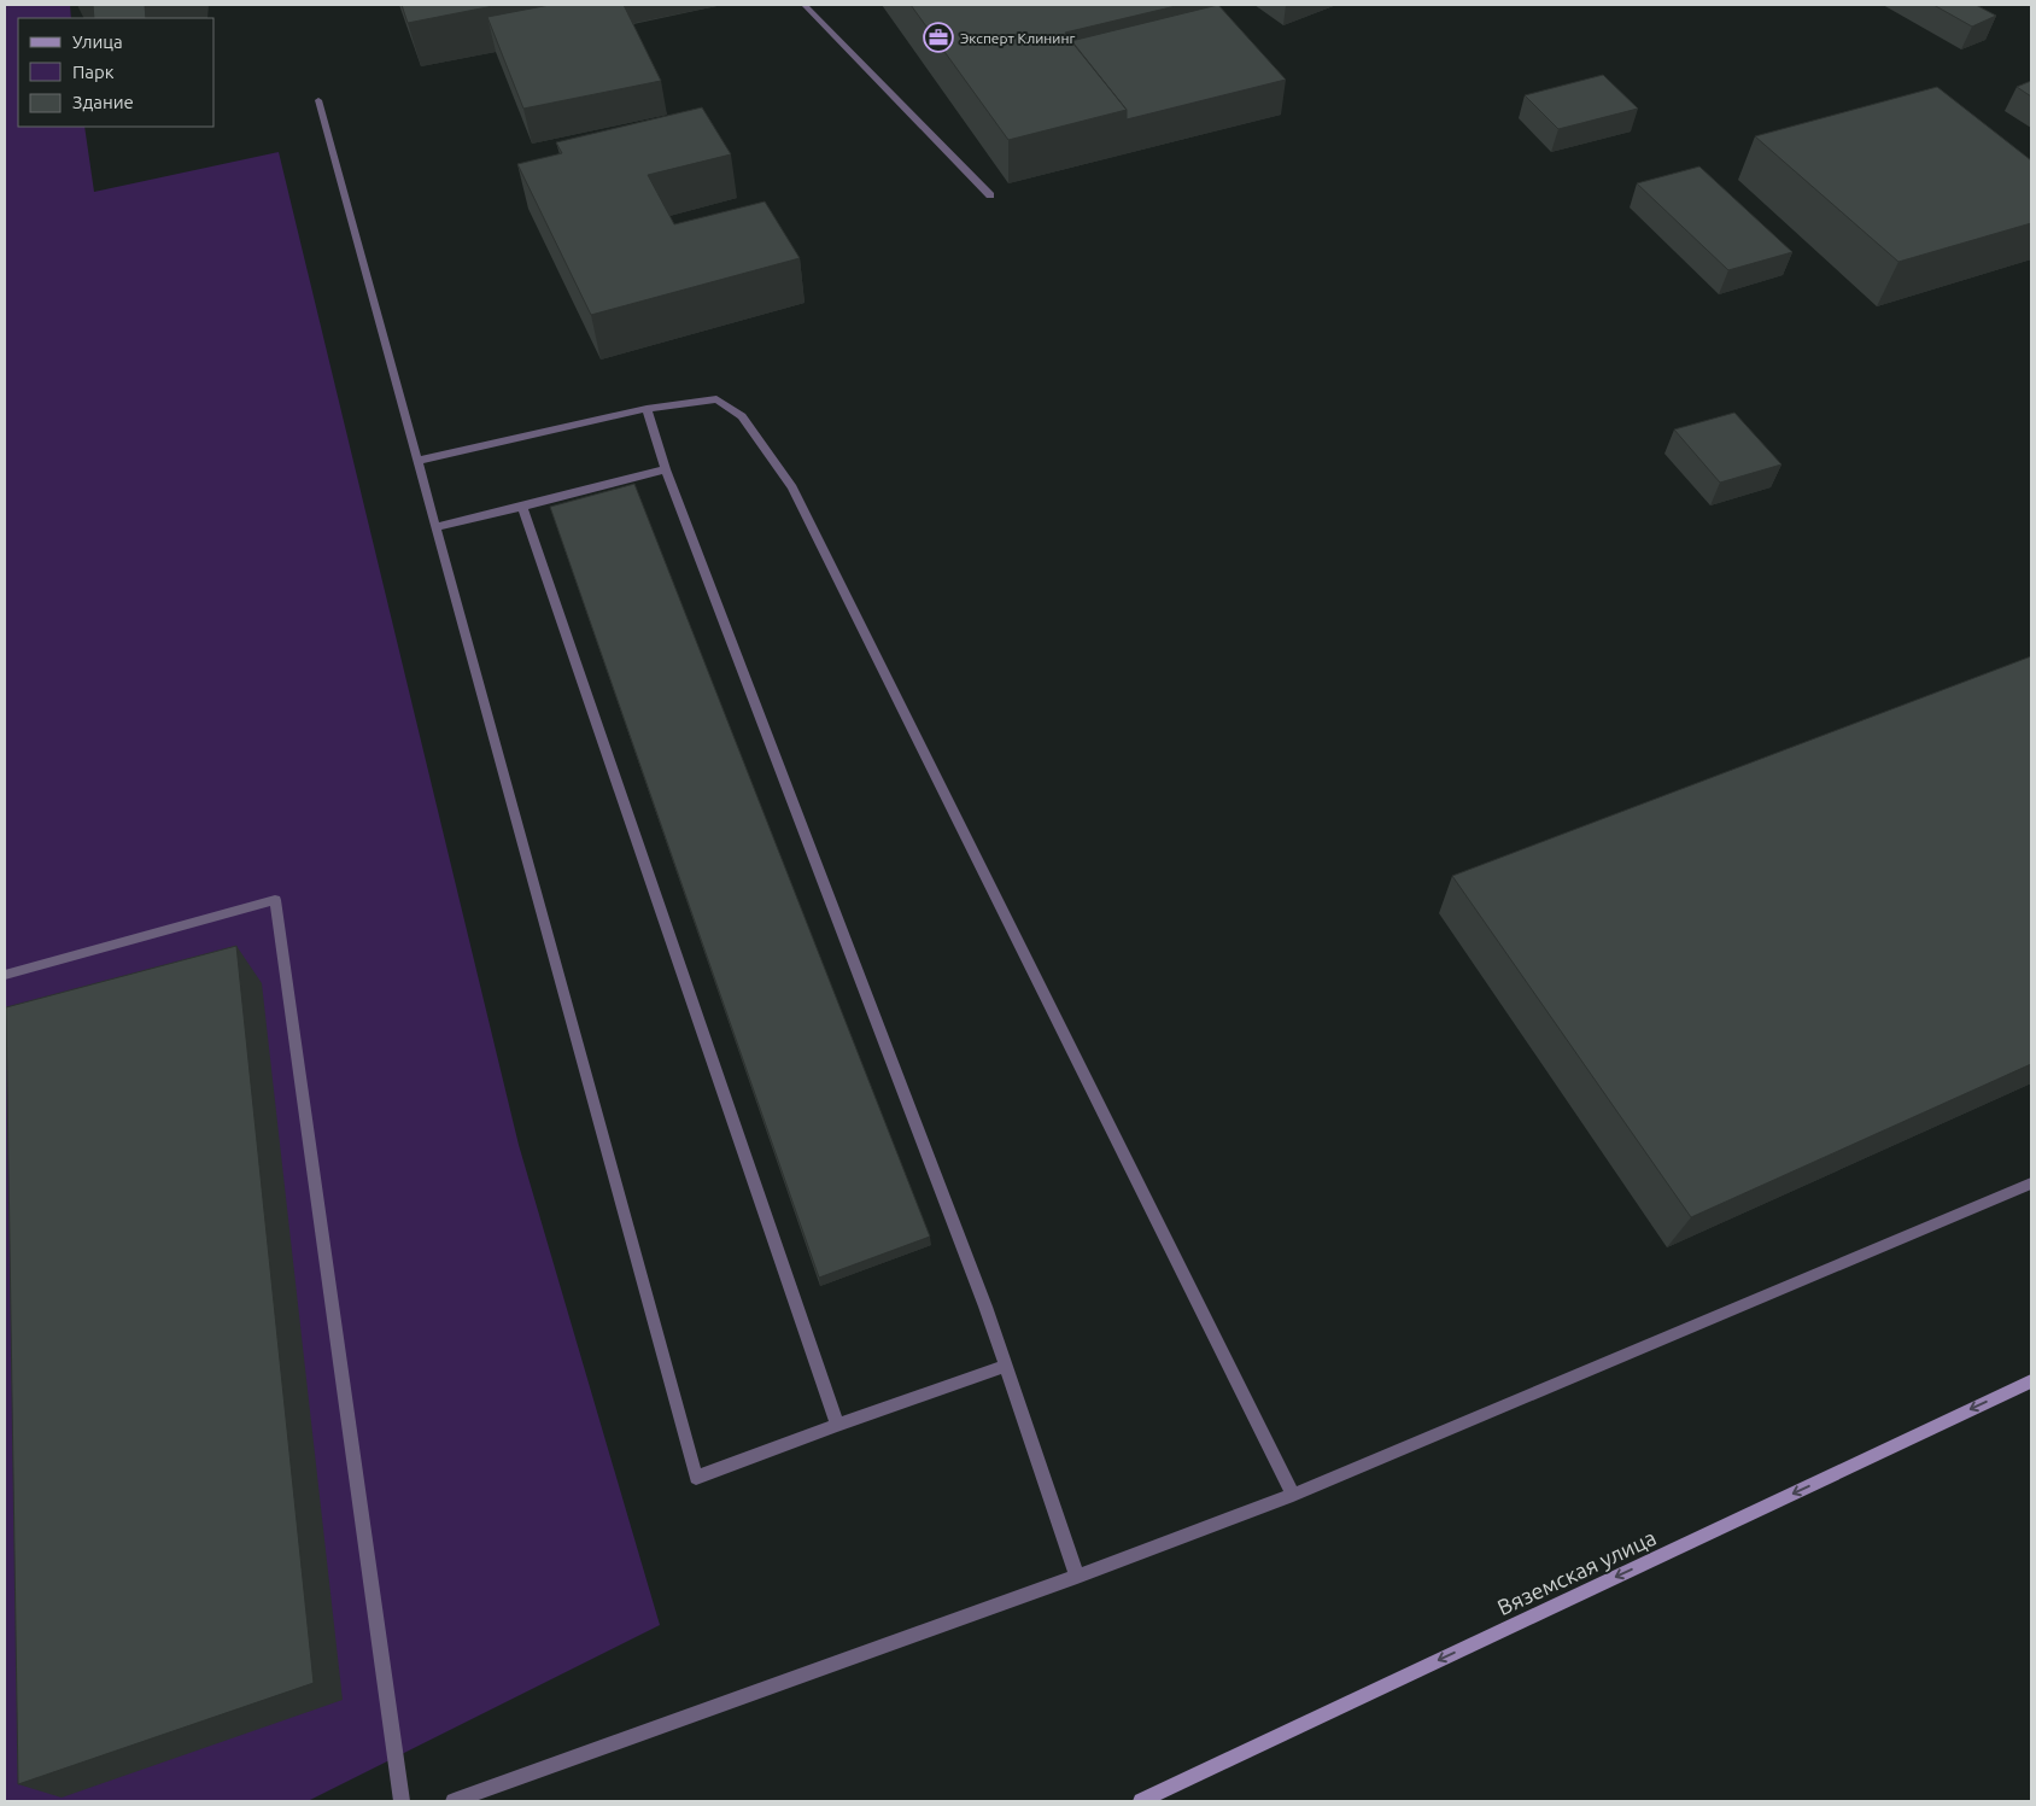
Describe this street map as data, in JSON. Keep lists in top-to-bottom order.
{
  "streets": {
    "main road": ["Вяземская улица"]
  },
  "one_way": ["Вяземская улица"],
  "places": {
    "office": ["Эксперт Клининг"]
  },
  "legend": ["Улица", "Парк", "Здание"]
}
